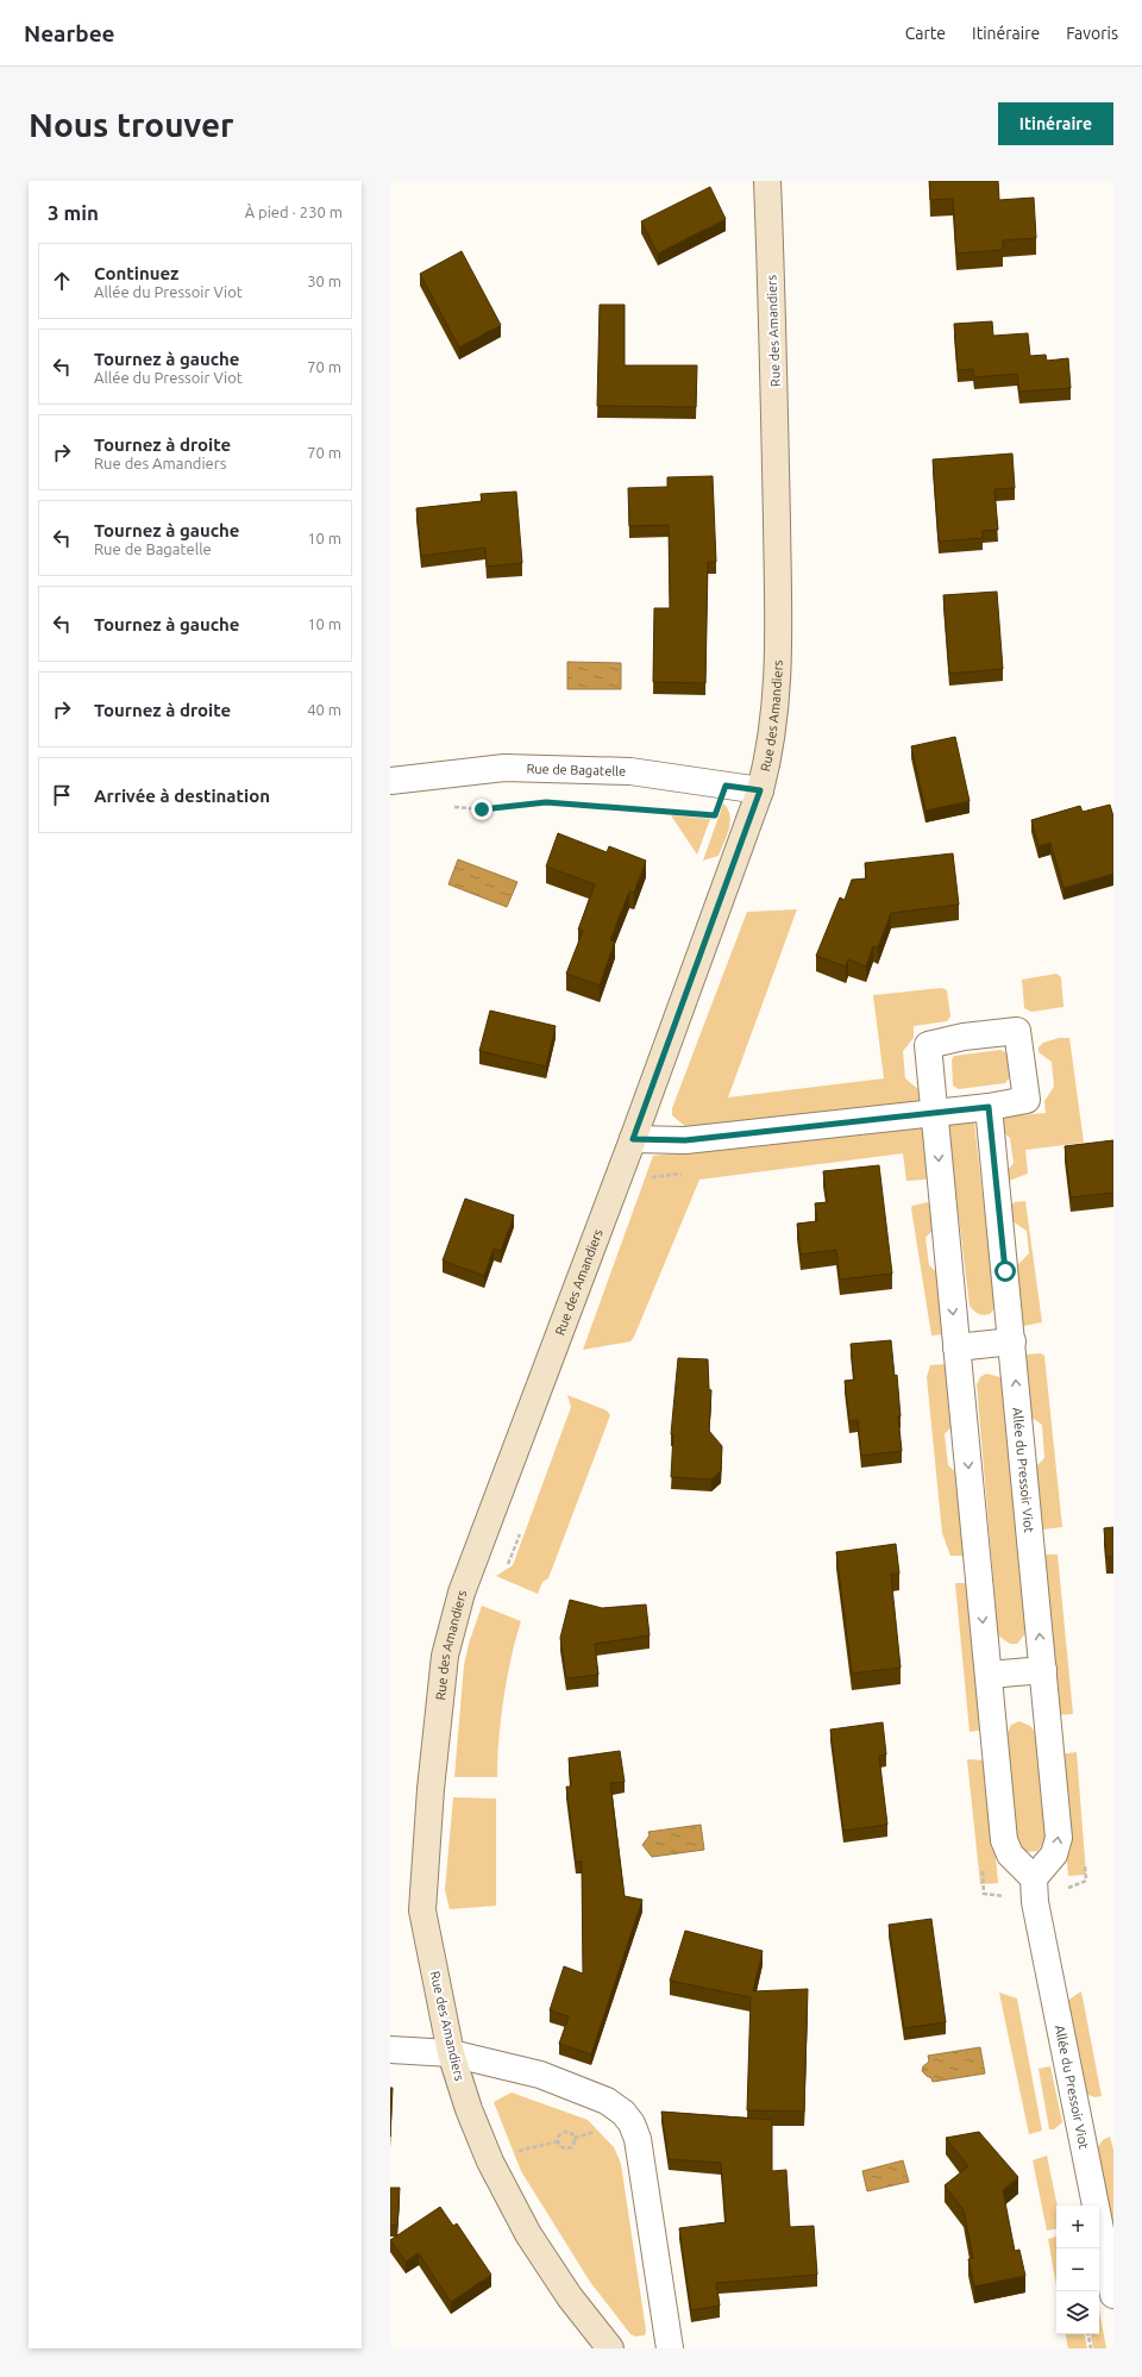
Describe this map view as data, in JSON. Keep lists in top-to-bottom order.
{
  "streets": {
    "street": ["Rue des Amandiers", "Rue de Bagatelle", "Allée du Pressoir Viot"]
  },
  "crossings": [
    ["Rue des Amandiers", "Rue de Bagatelle"]
  ],
  "page": {
    "header": "Nearbee",
    "nav": ["Carte", "Itinéraire", "Favoris"],
    "buttons": "Itinéraire",
    "title": "Nous trouver",
    "heading": ["3 min", "À pied · 230 m"],
    "list": [
      ["Continuez", "Allée du Pressoir Viot", "30 m"],
      ["Tournez à gauche", "Allée du Pressoir Viot", "70 m"],
      ["Tournez à droite", "Rue des Amandiers", "70 m"],
      ["Tournez à gauche", "Rue de Bagatelle", "10 m"],
      ["Tournez à gauche", "10 m"],
      ["Tournez à droite", "40 m"],
      "Arrivée à destination"
    ],
    "map_buttons": ["+", "−"]
  }
}
